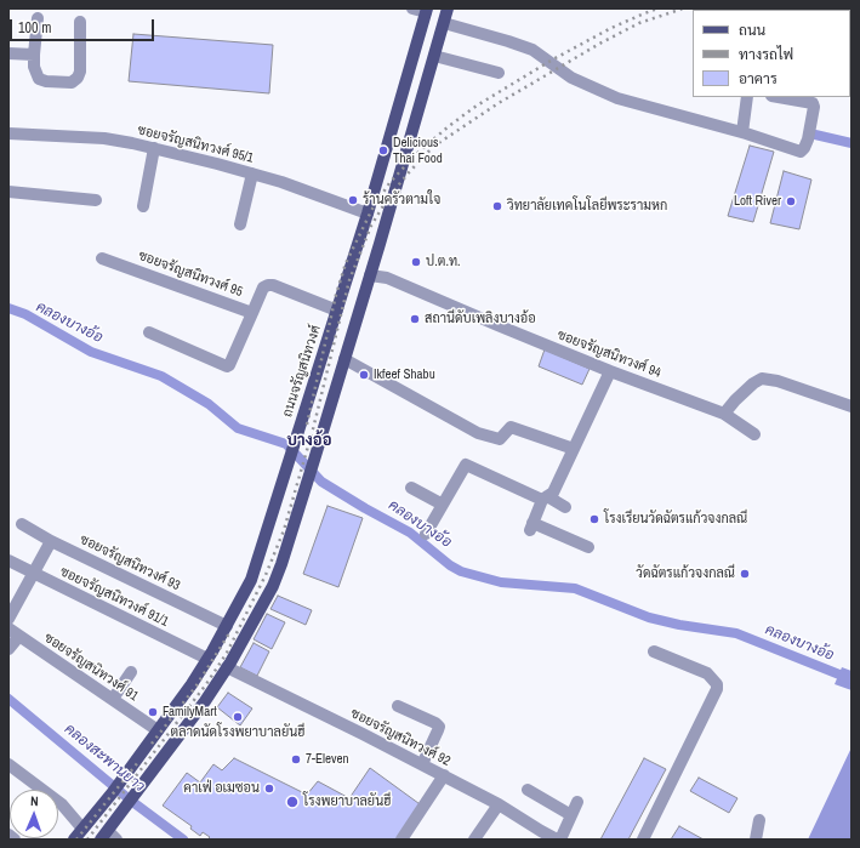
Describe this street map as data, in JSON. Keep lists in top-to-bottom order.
{
  "streets": {
    "main road": ["ถนนจรัญสนิทวงศ์"],
    "street": [
      "ซอยจรัญสนิทวงศ์ 95/1",
      "ซอยจรัญสนิทวงศ์ 95",
      "ซอยจรัญสนิทวงศ์ 94",
      "ซอยจรัญสนิทวงศ์ 93",
      "ซอยจรัญสนิทวงศ์ 91/1",
      "ซอยจรัญสนิทวงศ์ 91",
      "ซอยจรัญสนิทวงศ์ 92"
    ]
  },
  "crossings": [
    ["ซอยจรัญสนิทวงศ์ 95/1", "ถนนจรัญสนิทวงศ์"],
    ["ซอยจรัญสนิทวงศ์ 95", "ถนนจรัญสนิทวงศ์"],
    ["ถนนจรัญสนิทวงศ์", "ซอยจรัญสนิทวงศ์ 93"],
    ["ถนนจรัญสนิทวงศ์", "ซอยจรัญสนิทวงศ์ 91/1"],
    ["ถนนจรัญสนิทวงศ์", "ซอยจรัญสนิทวงศ์ 91"]
  ],
  "districts": ["บางอ้อ"],
  "water": ["คลองบางอ้อ", "คลองสะพานยาว"],
  "places": [
    "Delicious Thai Food",
    "ร้านครัวตามใจ",
    "Loft River",
    "วิทยาลัยเทคโนโลยีพระรามหก",
    "ป.ต.ท.",
    "สถานีดับเพลิงบางอ้อ",
    "Ikfeef Shabu",
    "โรงเรียนวัดฉัตรแก้วจงกลณี",
    "วัดฉัตรแก้วจงกลณี",
    "FamilyMart",
    "ตลาดนัดโรงพยาบาลยันฮี",
    "7-Eleven",
    "คาเฟ่ อเมซอน",
    "โรงพยาบาลยันฮี"
  ],
  "legend": ["ถนน", "ทางรถไฟ", "อาคาร"],
  "scale_bar": "100 m",
  "north": "top"
}
